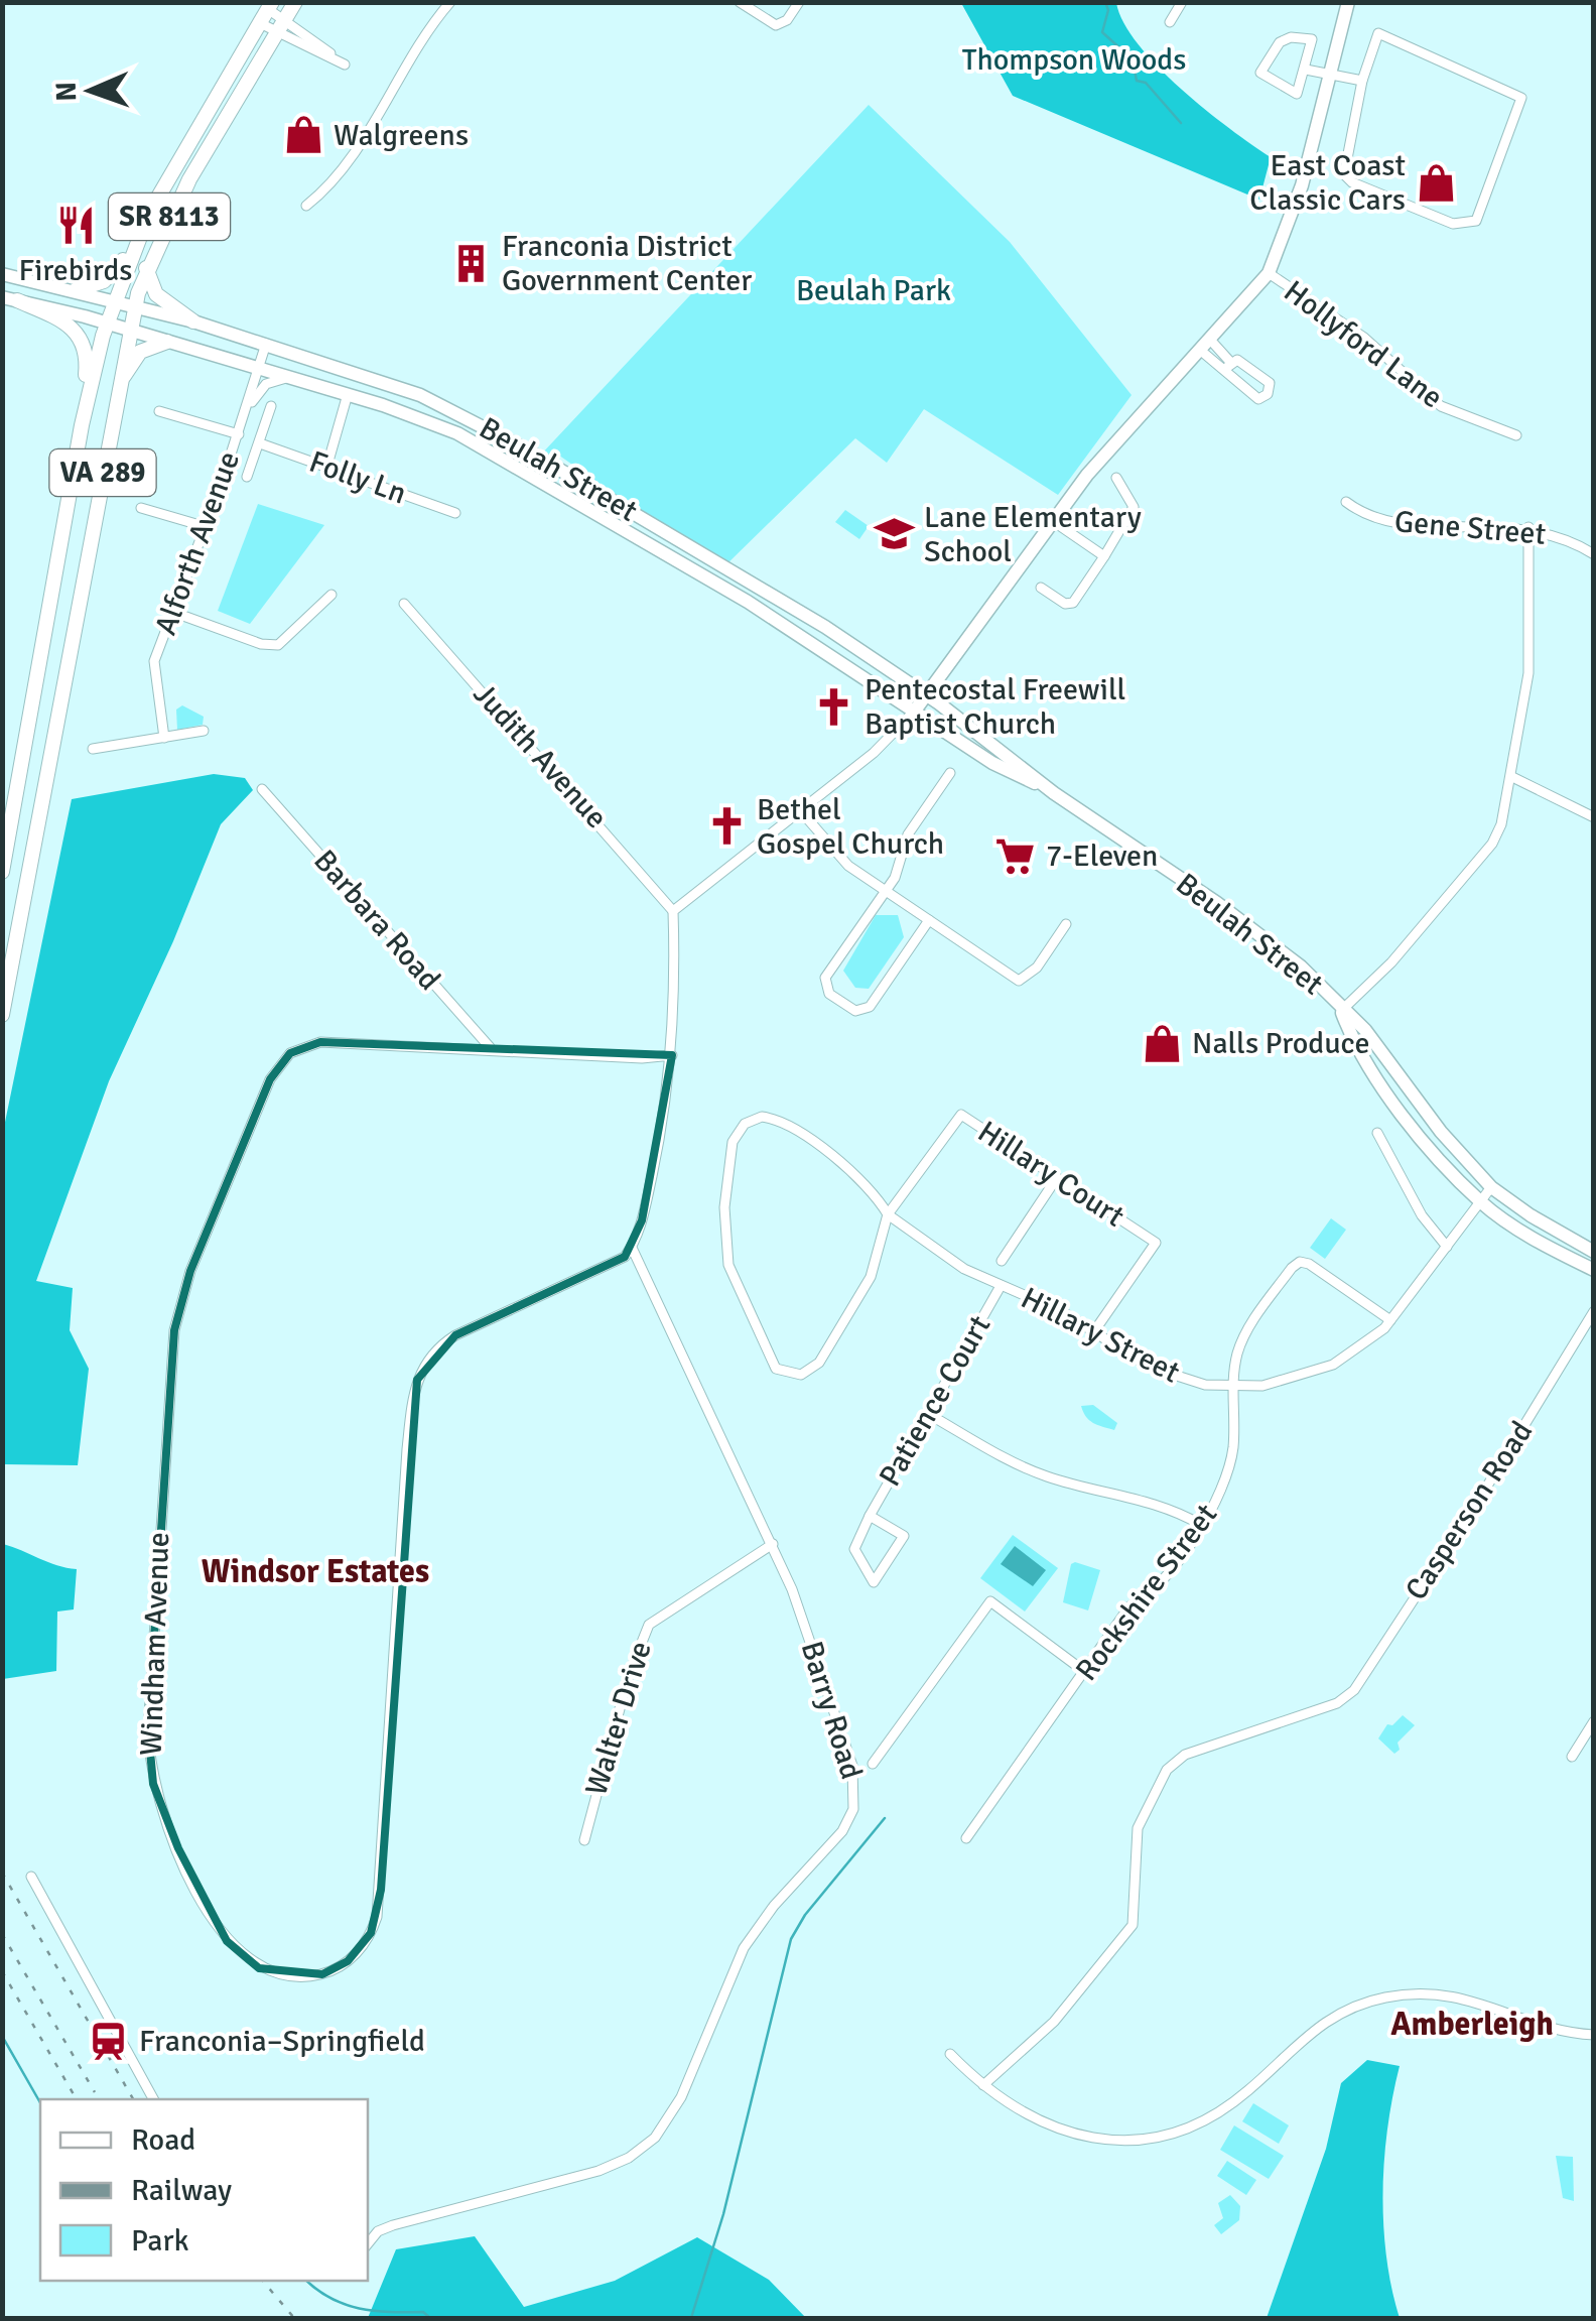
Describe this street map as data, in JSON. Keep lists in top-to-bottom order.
{
  "streets": {
    "main road": ["SR 8113", "Beulah Street", "VA 289"],
    "street": [
      "Hollyford Lane",
      "Folly Ln",
      "Gene Street",
      "Alforth Avenue",
      "Judith Avenue",
      "Barbara Road",
      "Hillary Court",
      "Hillary Street",
      "Patience Court",
      "Casperson Road",
      "Rockshire Street",
      "Windham Avenue",
      "Barry Road",
      "Walter Drive"
    ]
  },
  "crossings": [
    ["SR 8113", "Beulah Street"],
    ["SR 8113", "VA 289"],
    ["Beulah Street", "VA 289"],
    ["Beulah Street", "Alforth Avenue"],
    ["Beulah Street", "Hillary Street"],
    ["Barbara Road", "Windham Avenue"],
    ["Hillary Court", "Hillary Street"],
    ["Hillary Street", "Patience Court"],
    ["Hillary Street", "Rockshire Street"],
    ["Windham Avenue", "Barry Road"],
    ["Barry Road", "Walter Drive"]
  ],
  "districts": ["Windsor Estates", "Amberleigh"],
  "parks": ["Thompson Woods", "Beulah Park"],
  "places": {
    "shop": ["Walgreens", "East Coast Classic Cars", "Nalls Produce"],
    "restaurant": ["Firebirds"],
    "building": ["Franconia District Government Center"],
    "school or university": ["Lane Elementary School"],
    "church": ["Pentecostal Freewill Baptist Church", "Bethel Gospel Church"],
    "supermarket": ["7-Eleven"],
    "station": ["Franconia–Springfield"]
  },
  "legend": ["Road", "Railway", "Park"],
  "north": "left"
}
